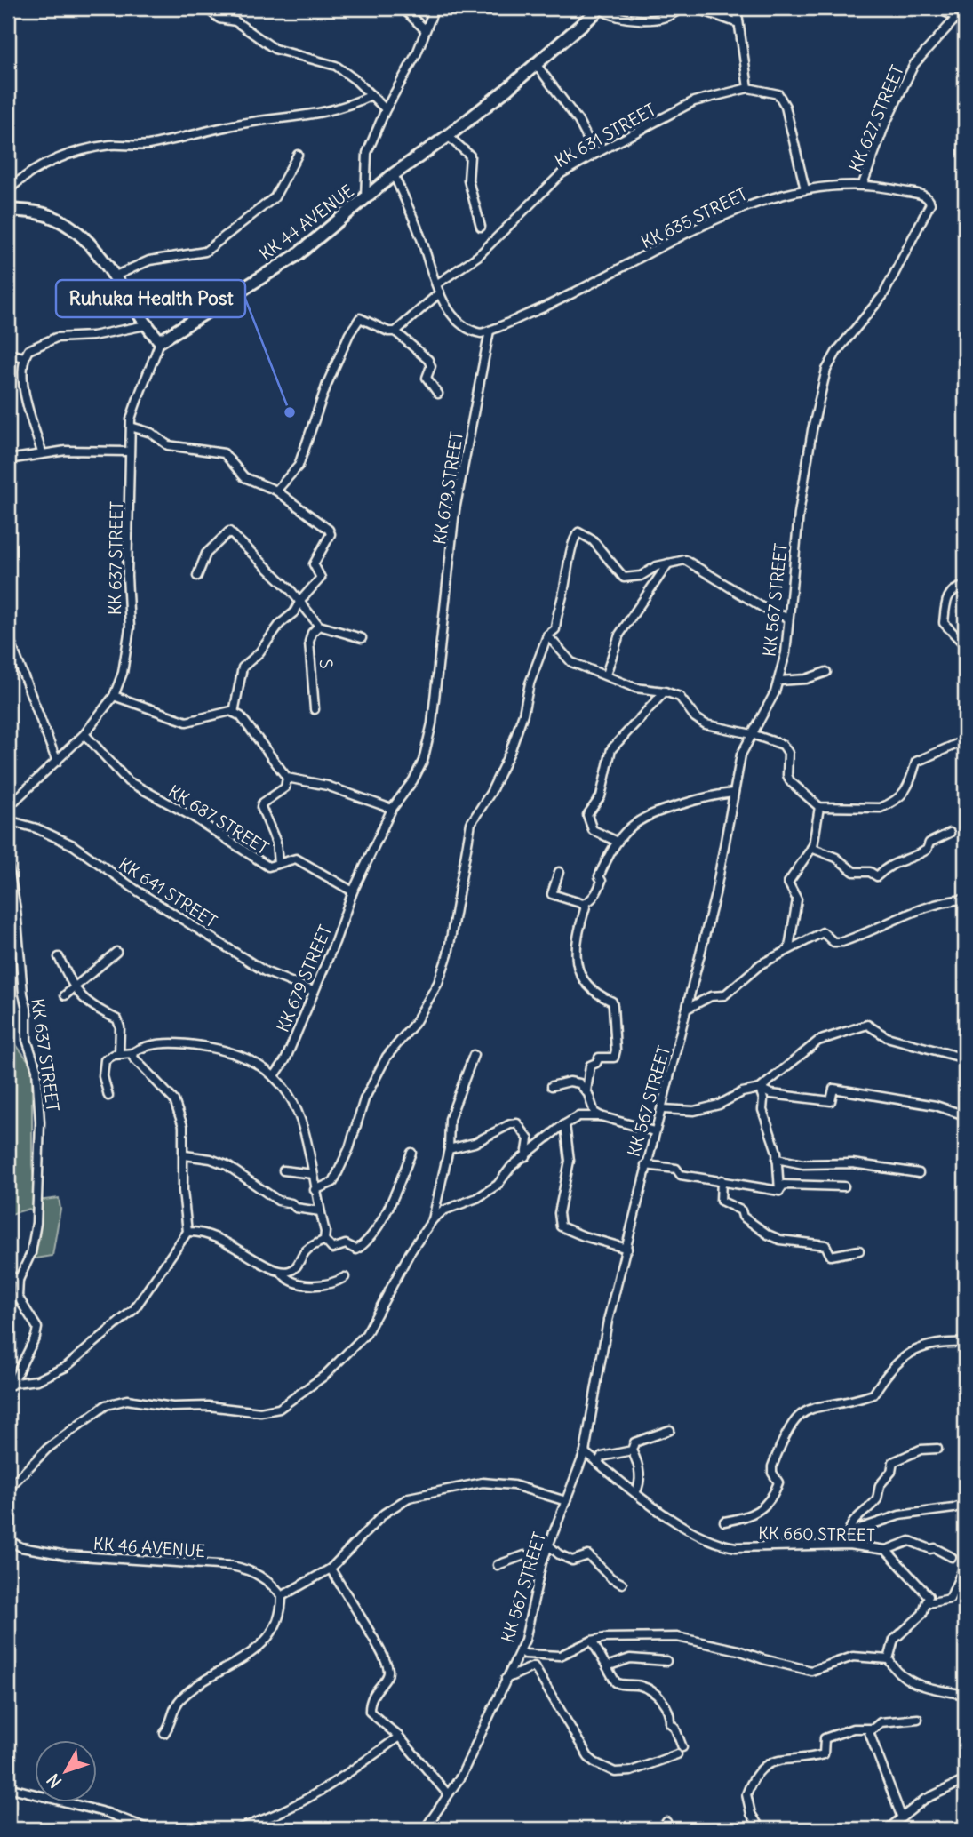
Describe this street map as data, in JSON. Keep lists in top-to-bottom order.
{
  "streets": {
    "main road": ["KK 44 AVENUE"],
    "street": [
      "KK 627 STREET",
      "KK 631 STREET",
      "KK 635 STREET",
      "KK 679 STREET",
      "KK 637 STREET",
      "KK 567 STREET",
      "S",
      "KK 687 STREET",
      "KK 641 STREET",
      "KK 660 STREET",
      "KK 46 AVENUE"
    ]
  },
  "crossings": [
    ["KK 627 STREET", "KK 635 STREET"],
    ["KK 631 STREET", "KK 635 STREET"],
    ["KK 635 STREET", "KK 679 STREET"],
    ["KK 635 STREET", "KK 567 STREET"],
    ["KK 44 AVENUE", "KK 637 STREET"],
    ["KK 679 STREET", "KK 687 STREET"],
    ["KK 679 STREET", "KK 641 STREET"],
    ["KK 637 STREET", "KK 687 STREET"],
    ["KK 567 STREET", "KK 660 STREET"]
  ],
  "places": ["Ruhuka Health Post"],
  "north": "bottom left"
}
